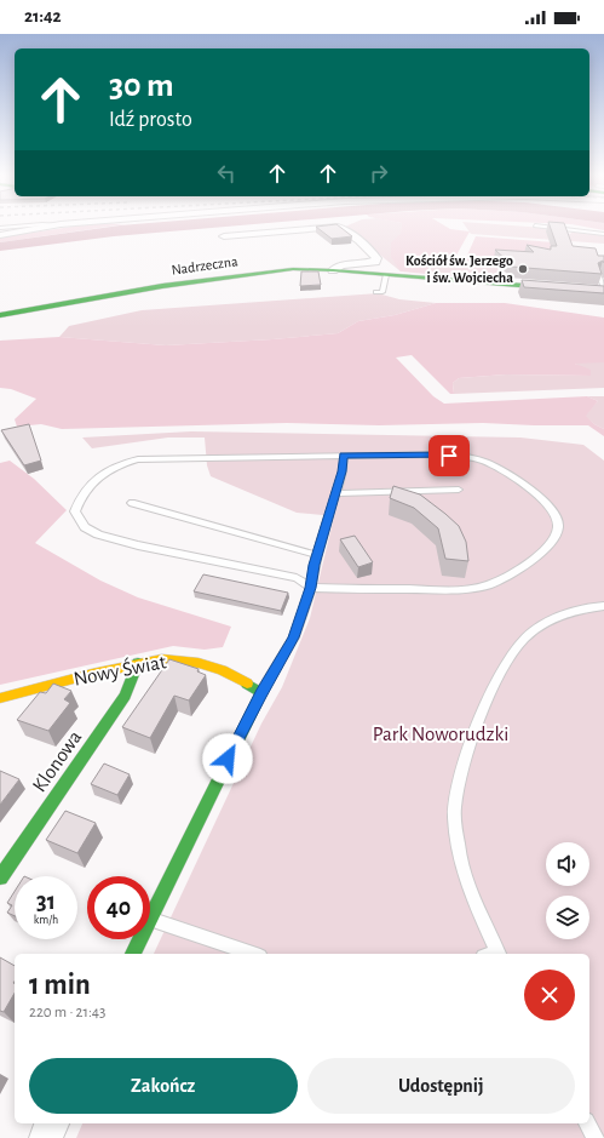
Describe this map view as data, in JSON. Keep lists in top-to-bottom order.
{
  "streets": {
    "street": ["Nadrzeczna", "Nowy Świat", "Klonowa"]
  },
  "crossings": [
    ["Nowy Świat", "Klonowa"]
  ],
  "parks": ["Park Noworudzki"],
  "places": ["Kościół św. Jerzego i św. Wojciecha"],
  "page": {
    "status": "21:42",
    "turn": ["30 m", "Idź prosto"],
    "speed": "31 km/h",
    "limit": "40",
    "heading": ["1 min", "220 m · 21:43"],
    "buttons": ["Zakończ", "Udostępnij"]
  }
}
